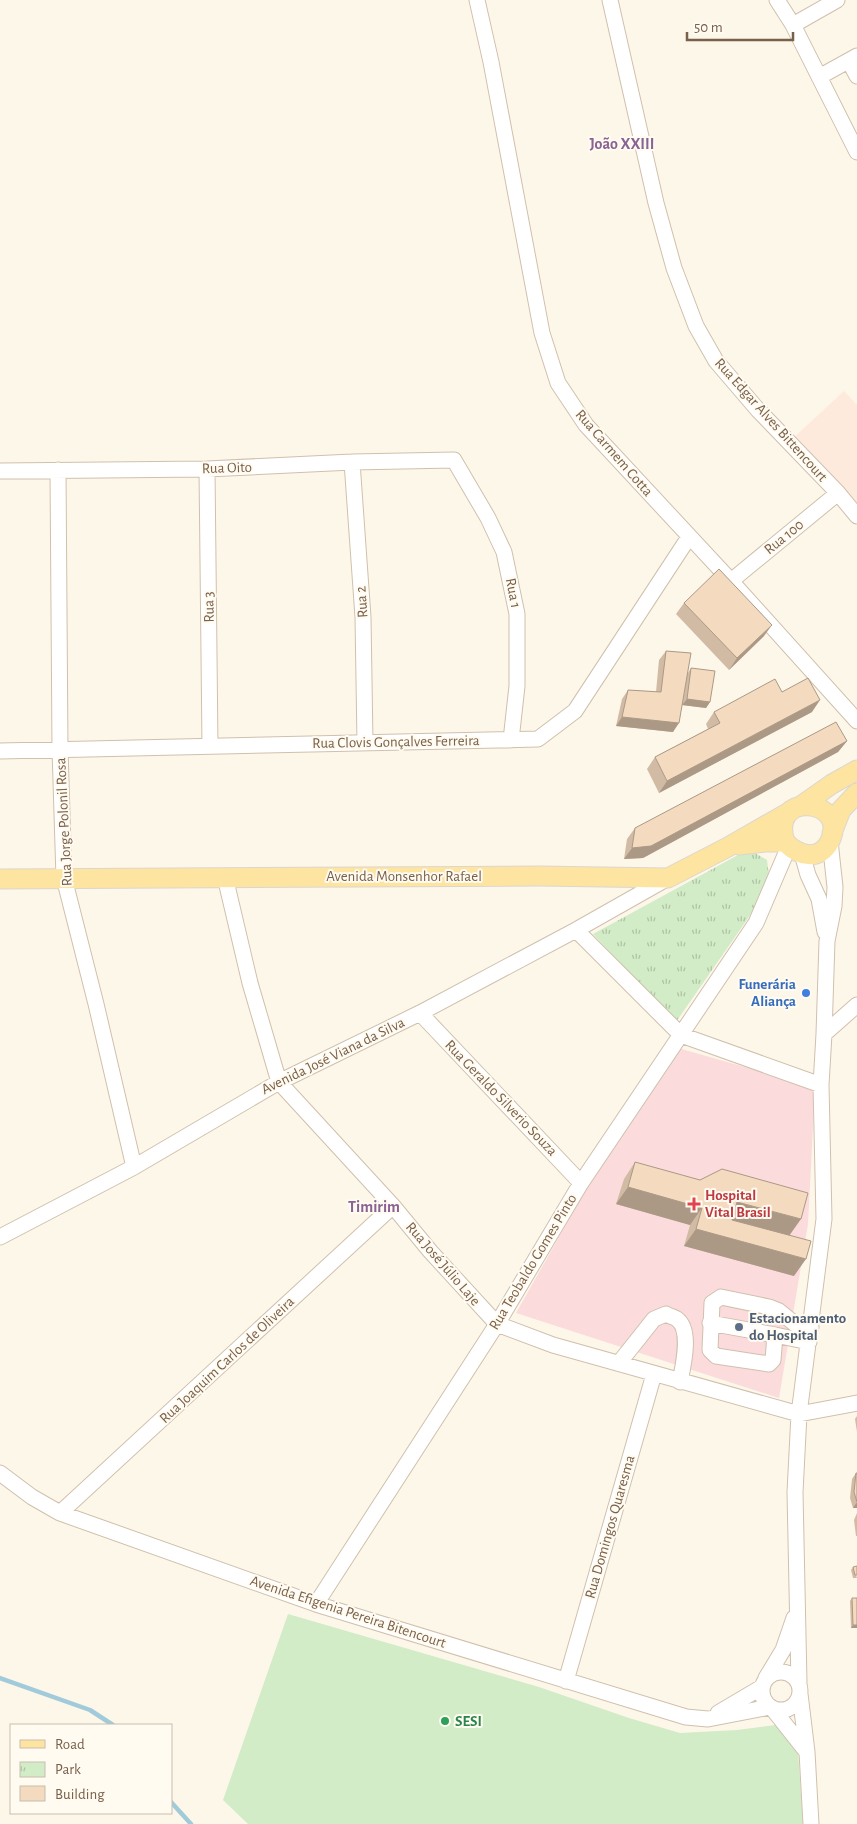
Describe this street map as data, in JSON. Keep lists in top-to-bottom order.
{
  "streets": {
    "main road": ["Avenida Monsenhor Rafael"],
    "street": [
      "Rua Edgar Alves Bittencourt",
      "Rua Carmem Cotta",
      "Rua Oito",
      "Rua 100",
      "Rua 1",
      "Rua 2",
      "Rua 3",
      "Rua Clovis Gonçalves Ferreira",
      "Rua Jorge Polonil Rosa",
      "Avenida José Viana da Silva",
      "Rua Geraldo Silverio Souza",
      "Rua Teobaldo Gomes Pinto",
      "Rua José Júlio Laje",
      "Rua Joaquim Carlos de Oliveira",
      "Rua Domingos Quaresma",
      "Avenida Efigenia Pereira Bitencourt"
    ]
  },
  "crossings": [
    ["Rua Edgar Alves Bittencourt", "Rua 100"],
    ["Rua Carmem Cotta", "Rua 100"],
    ["Rua Carmem Cotta", "Rua Clovis Gonçalves Ferreira"],
    ["Rua Oito", "Rua 1"],
    ["Rua Oito", "Rua 2"],
    ["Rua Oito", "Rua 3"],
    ["Rua Oito", "Rua Jorge Polonil Rosa"],
    ["Rua 1", "Rua Clovis Gonçalves Ferreira"],
    ["Rua 2", "Rua Clovis Gonçalves Ferreira"],
    ["Rua 3", "Rua Clovis Gonçalves Ferreira"],
    ["Rua Clovis Gonçalves Ferreira", "Rua Jorge Polonil Rosa"],
    ["Rua Jorge Polonil Rosa", "Avenida Monsenhor Rafael"],
    ["Rua Jorge Polonil Rosa", "Avenida José Viana da Silva"],
    ["Avenida Monsenhor Rafael", "Avenida José Viana da Silva"],
    ["Avenida Monsenhor Rafael", "Rua Teobaldo Gomes Pinto"],
    ["Avenida Monsenhor Rafael", "Rua José Júlio Laje"],
    ["Avenida José Viana da Silva", "Rua Geraldo Silverio Souza"],
    ["Avenida José Viana da Silva", "Rua José Júlio Laje"],
    ["Rua Geraldo Silverio Souza", "Rua Teobaldo Gomes Pinto"],
    ["Rua Teobaldo Gomes Pinto", "Rua José Júlio Laje"],
    ["Rua Teobaldo Gomes Pinto", "Avenida Efigenia Pereira Bitencourt"],
    ["Rua José Júlio Laje", "Rua Joaquim Carlos de Oliveira"],
    ["Rua José Júlio Laje", "Rua Domingos Quaresma"],
    ["Rua Joaquim Carlos de Oliveira", "Avenida Efigenia Pereira Bitencourt"],
    ["Rua Domingos Quaresma", "Avenida Efigenia Pereira Bitencourt"]
  ],
  "districts": ["João XXIII", "Timirim"],
  "places": {
    "other": ["Funerária Aliança", "Estacionamento do Hospital", "SESI"],
    "health": ["Hospital Vital Brasil"]
  },
  "legend": ["Road", "Park", "Building"],
  "scale_bar": "50 m"
}
